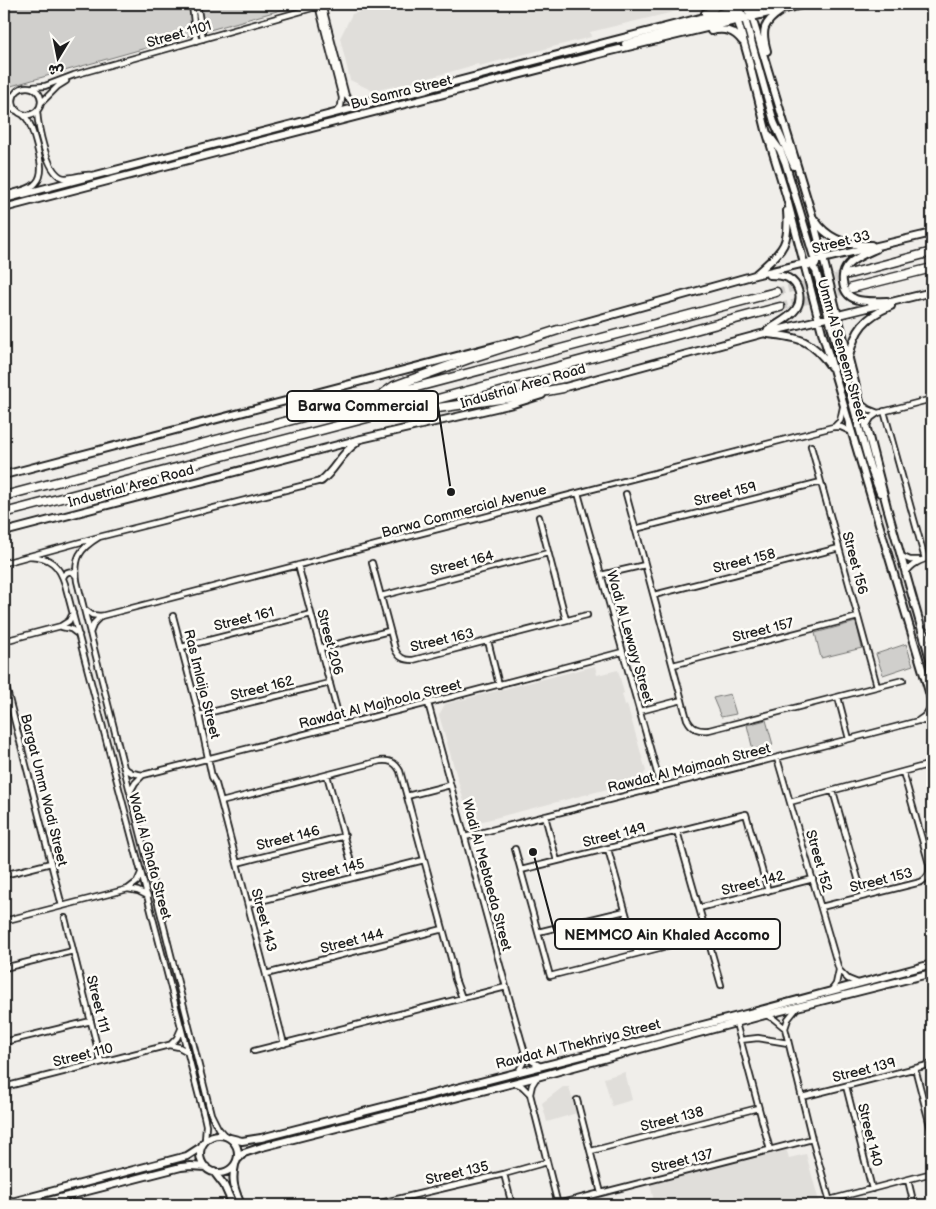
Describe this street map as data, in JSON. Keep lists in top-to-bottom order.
{
  "streets": {
    "highway": ["Industrial Area Road"],
    "street": [
      "Street 1101",
      "Bu Samra Street",
      "Street 33",
      "Umm Al Seneem Street",
      "Street 159",
      "Barwa Commercial Avenue",
      "Street 158",
      "Street 164",
      "Street 156",
      "Street 161",
      "Street 157",
      "Wadi Al Lewayy Street",
      "Street 163",
      "Street 206",
      "Ras Imlaija Street",
      "Street 162",
      "Rawdat Al Majhoola Street",
      "Rawdat Al Majmaah Street",
      "Bargat Umm Wadi Street",
      "Street 149",
      "Street 146",
      "Wadi Al Ghafa Street",
      "Street 152",
      "Street 145",
      "Wadi Al Mebtaeda Street",
      "Street 153",
      "Street 142",
      "Street 143",
      "Street 144",
      "Street 111",
      "Rawdat Al Thekhriya Street",
      "Street 110",
      "Street 139",
      "Street 138",
      "Street 140",
      "Street 137",
      "Street 135"
    ]
  },
  "crossings": [
    ["Bu Samra Street", "Umm Al Seneem Street"],
    ["Street 33", "Umm Al Seneem Street"],
    ["Umm Al Seneem Street", "Industrial Area Road"],
    ["Umm Al Seneem Street", "Barwa Commercial Avenue"],
    ["Street 159", "Street 156"],
    ["Barwa Commercial Avenue", "Wadi Al Lewayy Street"],
    ["Barwa Commercial Avenue", "Street 206"],
    ["Street 158", "Street 156"],
    ["Street 164", "Street 163"],
    ["Street 156", "Street 157"],
    ["Street 161", "Street 206"],
    ["Street 161", "Ras Imlaija Street"],
    ["Wadi Al Lewayy Street", "Rawdat Al Majhoola Street"],
    ["Wadi Al Lewayy Street", "Rawdat Al Majmaah Street"],
    ["Street 163", "Rawdat Al Majhoola Street"],
    ["Street 206", "Street 162"],
    ["Street 206", "Rawdat Al Majhoola Street"],
    ["Ras Imlaija Street", "Street 162"],
    ["Ras Imlaija Street", "Rawdat Al Majhoola Street"],
    ["Ras Imlaija Street", "Street 143"],
    ["Rawdat Al Majhoola Street", "Wadi Al Mebtaeda Street"],
    ["Rawdat Al Majhoola Street", "Street 143"],
    ["Rawdat Al Majmaah Street", "Street 152"],
    ["Rawdat Al Majmaah Street", "Wadi Al Mebtaeda Street"],
    ["Street 149", "Street 142"],
    ["Street 146", "Street 143"],
    ["Wadi Al Ghafa Street", "Rawdat Al Thekhriya Street"],
    ["Street 152", "Street 153"],
    ["Street 152", "Street 142"],
    ["Street 145", "Street 143"],
    ["Street 143", "Street 144"],
    ["Street 111", "Street 110"],
    ["Street 139", "Street 140"]
  ],
  "places": ["Barwa Commercial", "NEMMCO Ain Khaled Accomo"],
  "north": "bottom"
}
